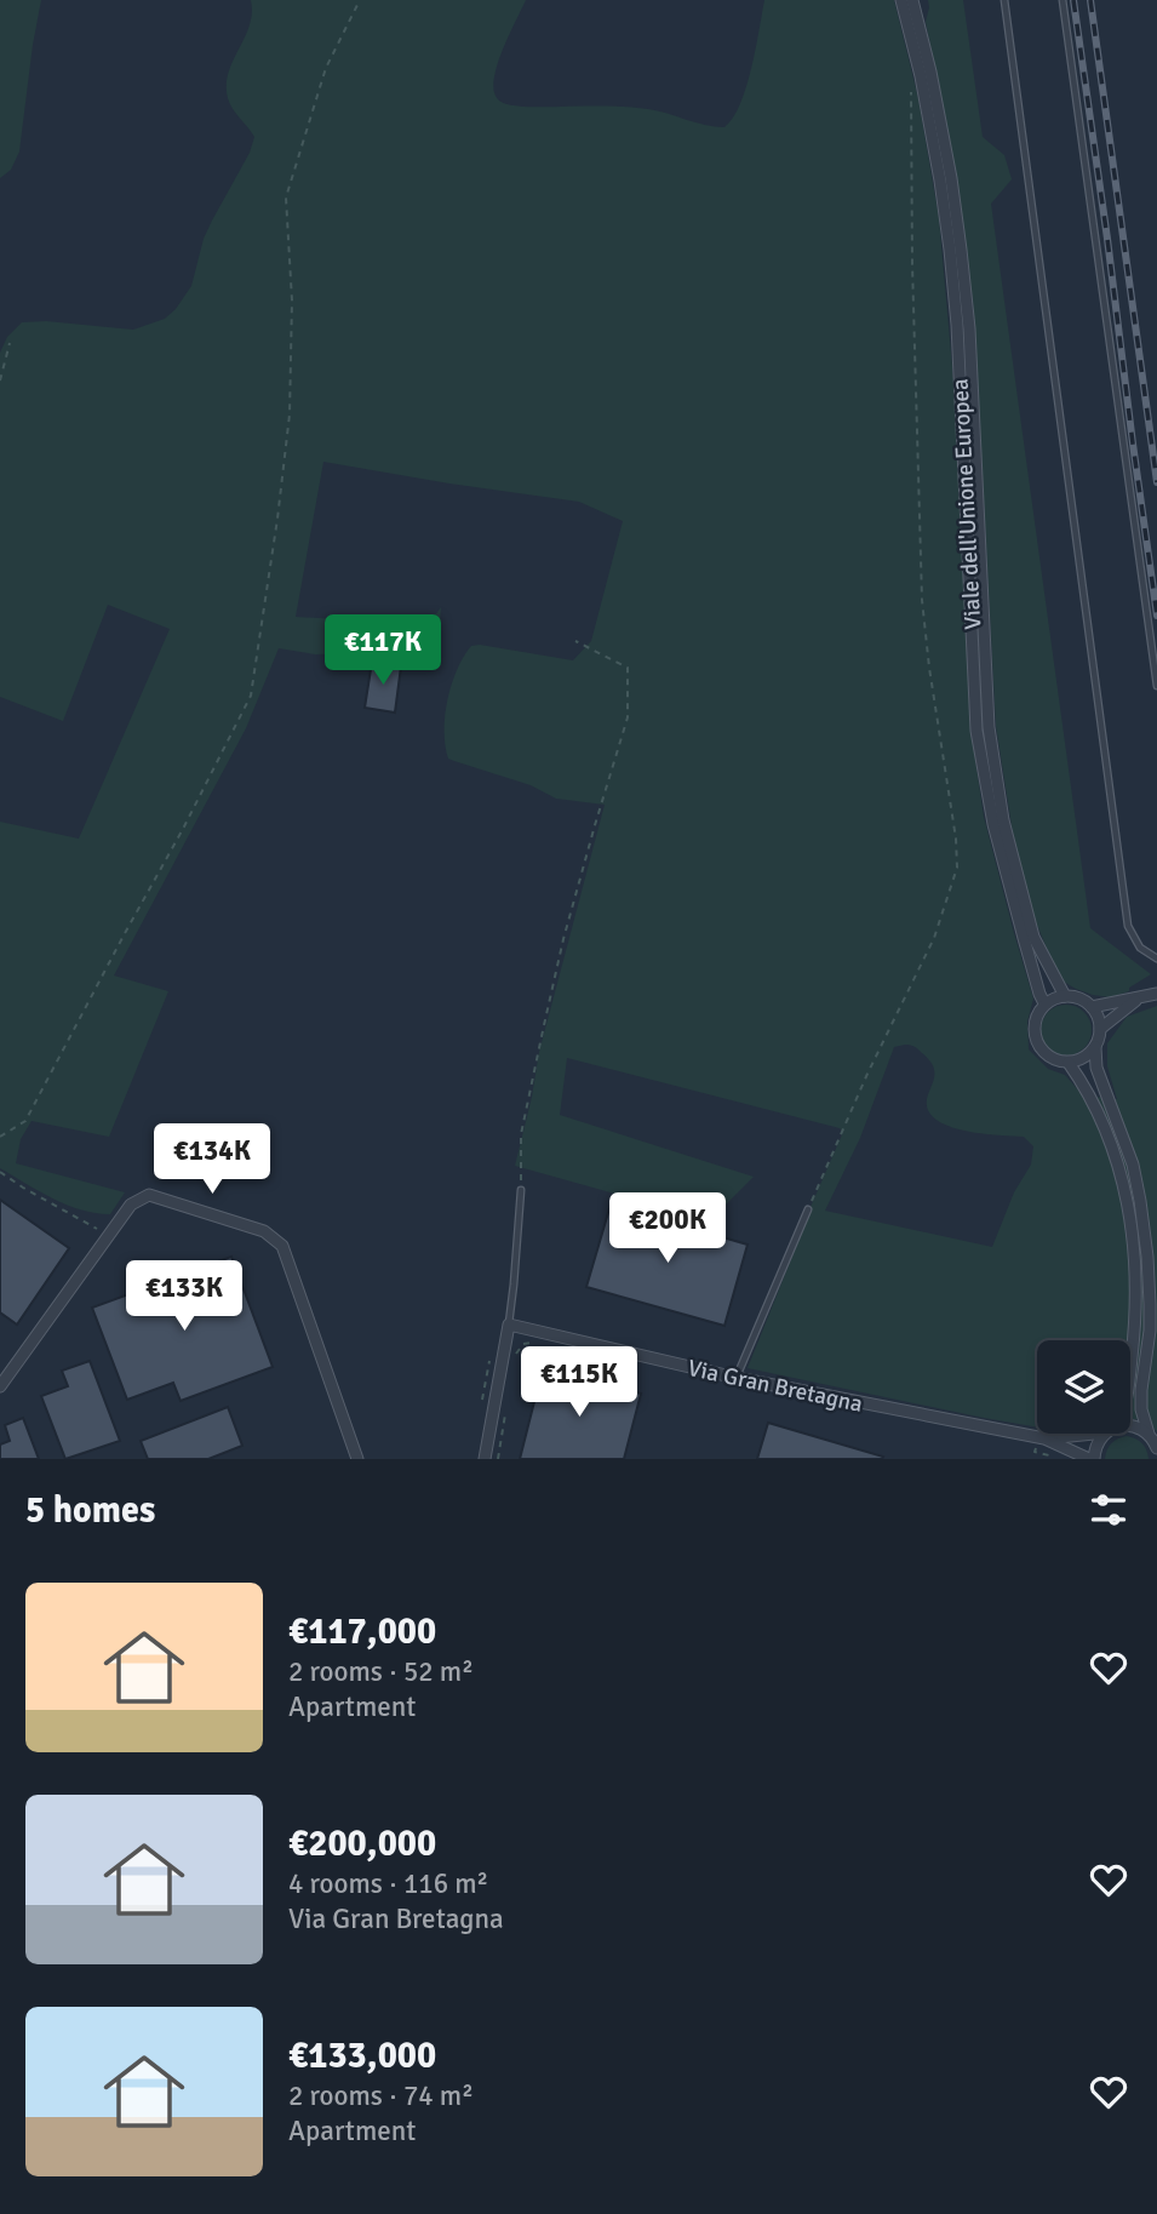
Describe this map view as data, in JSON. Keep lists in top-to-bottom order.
{
  "streets": {
    "street": ["Viale dell'Unione Europea", "Via Gran Bretagna"]
  },
  "page": {
    "price": [
      "€117K",
      "€134K",
      "€200K",
      "€133K",
      "€115K"
    ],
    "heading": "5 homes",
    "list": [
      {
        "name": "€117,000",
        "note": "2 rooms · 52 m² · Apartment"
      },
      {
        "name": "€200,000",
        "note": "4 rooms · 116 m² · Via Gran Bretagna"
      },
      {
        "name": "€133,000",
        "note": "2 rooms · 74 m² · Apartment"
      }
    ]
  }
}
